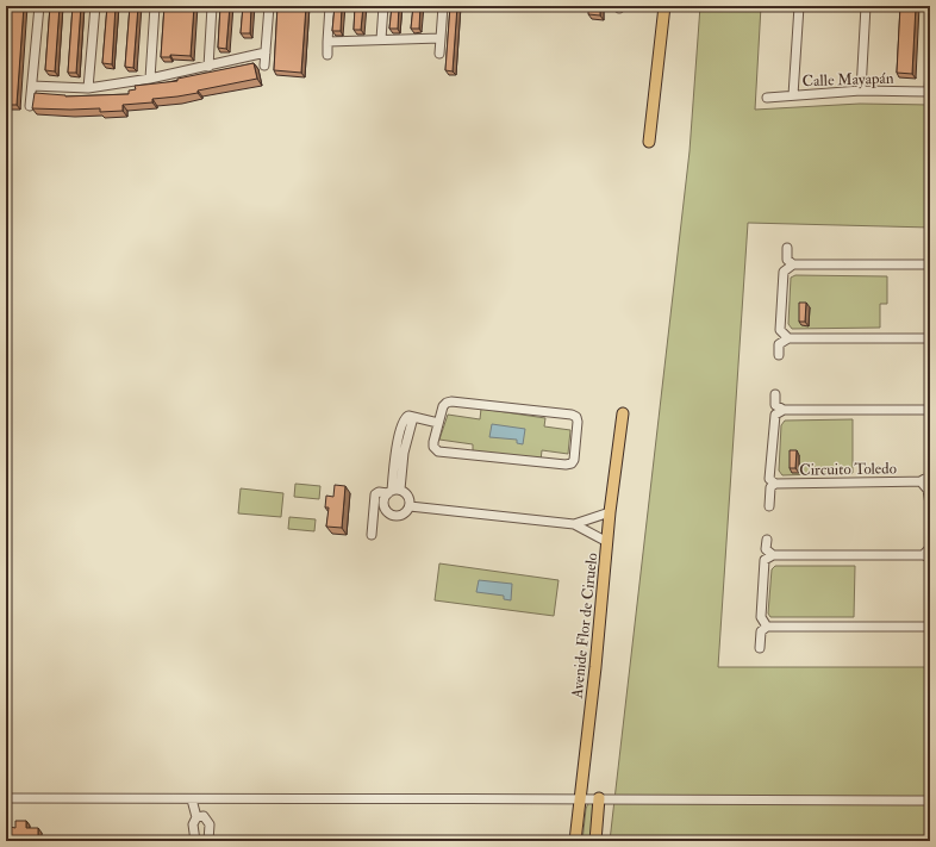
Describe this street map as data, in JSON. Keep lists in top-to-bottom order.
{
  "streets": {
    "main road": ["Avenide Flor de Ciruelo"],
    "street": ["Calle Mayapán", "Circuito Toledo"]
  }
}
